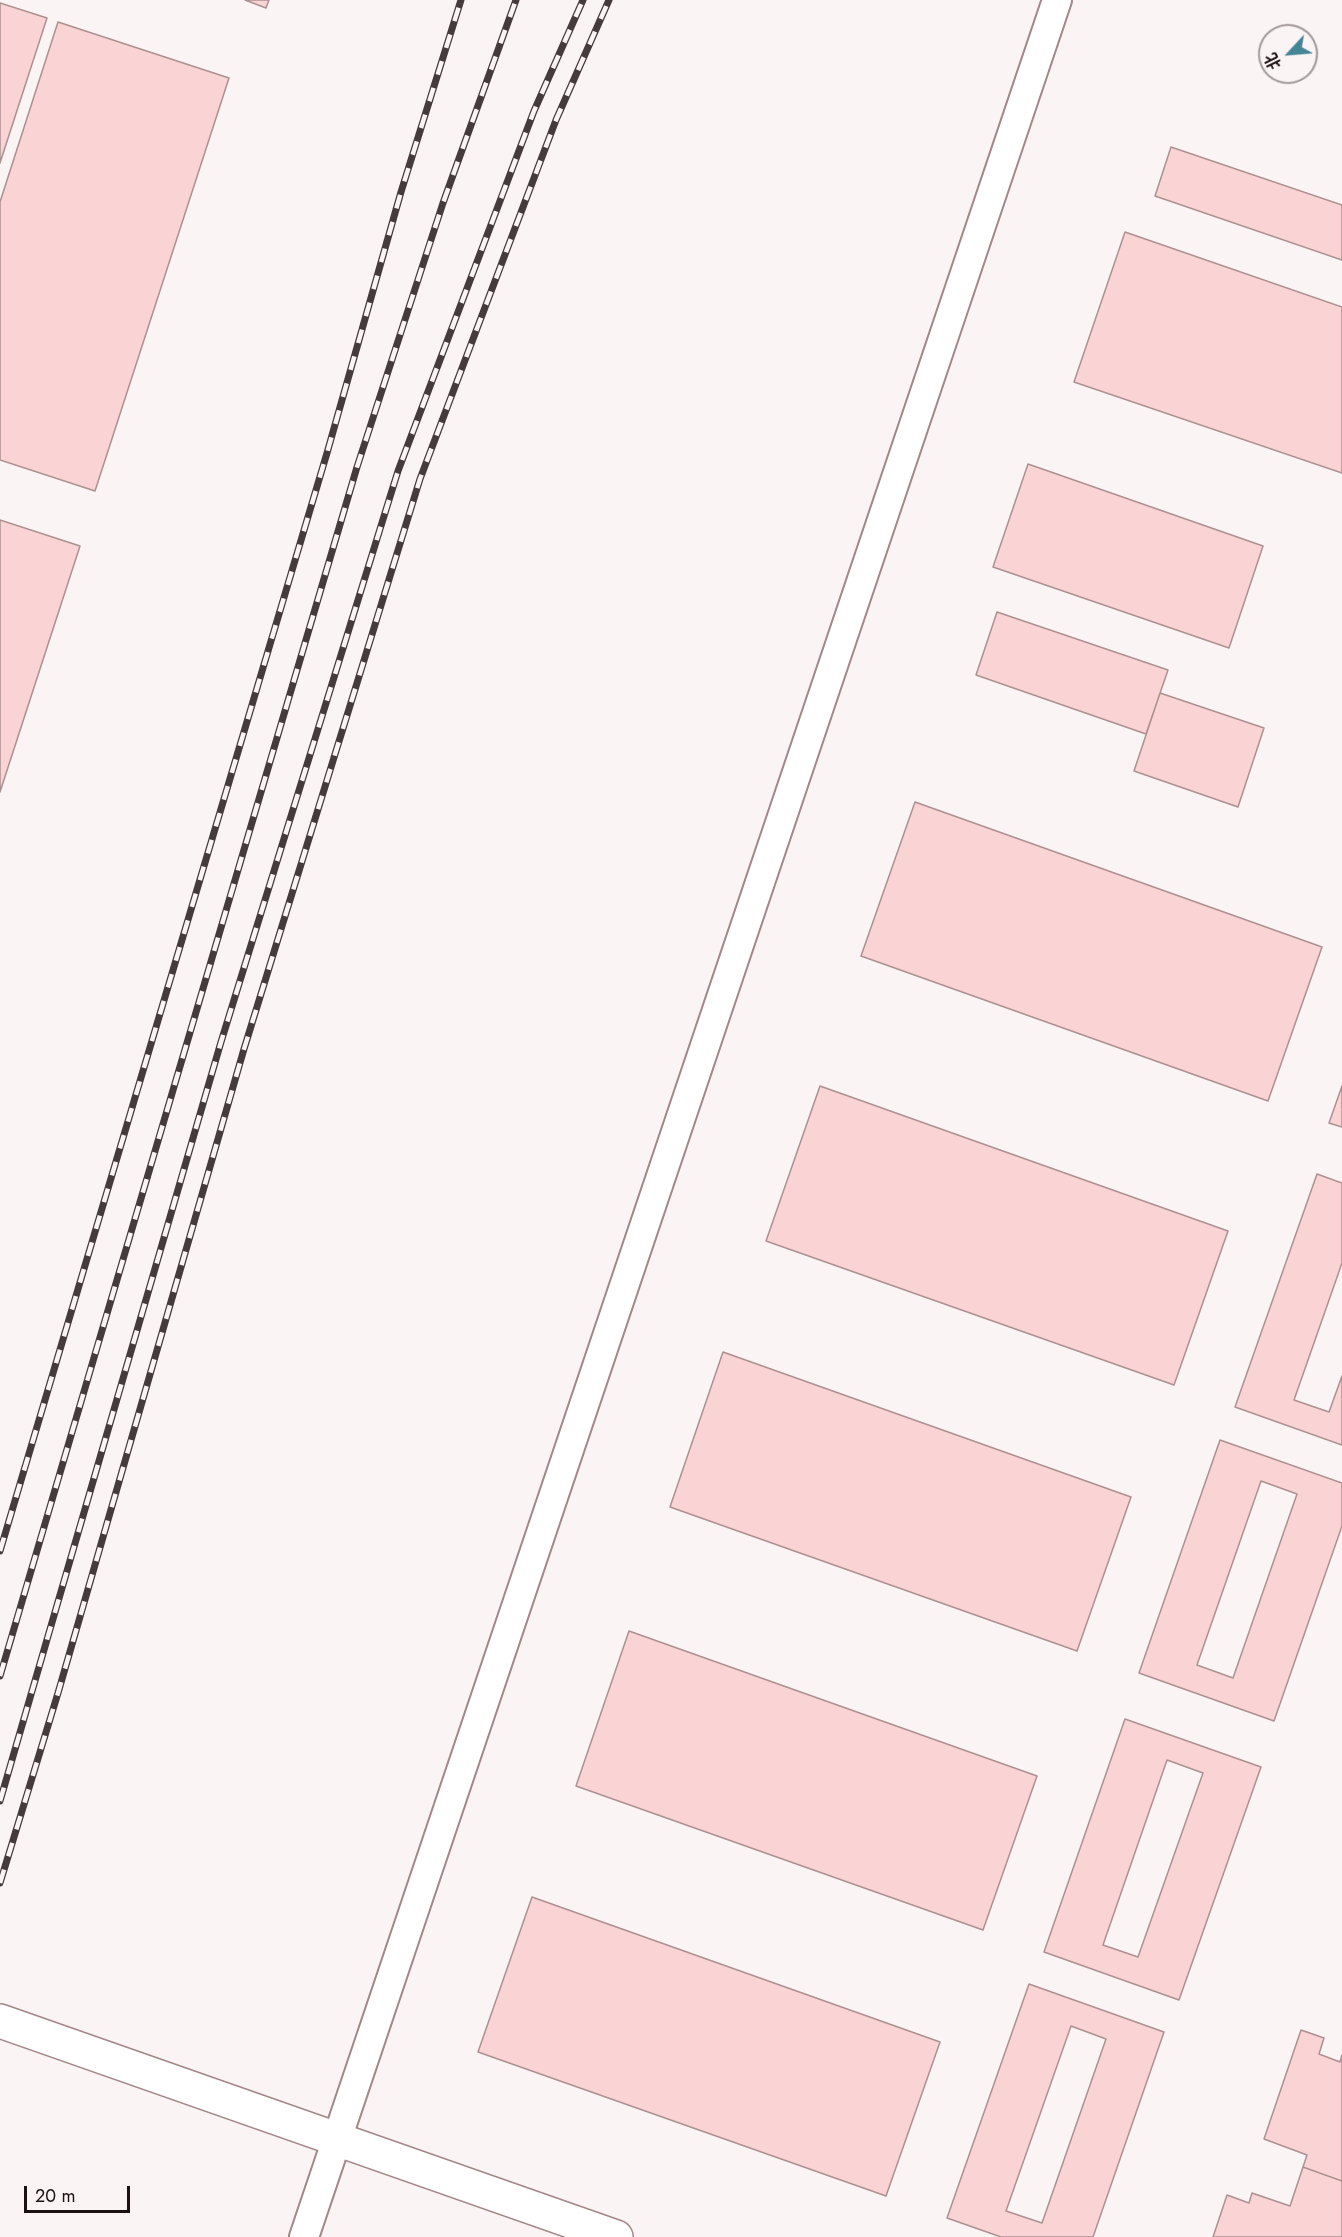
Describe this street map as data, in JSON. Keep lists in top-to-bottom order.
{
  "scale_bar": "20 m",
  "north": "bottom left"
}
